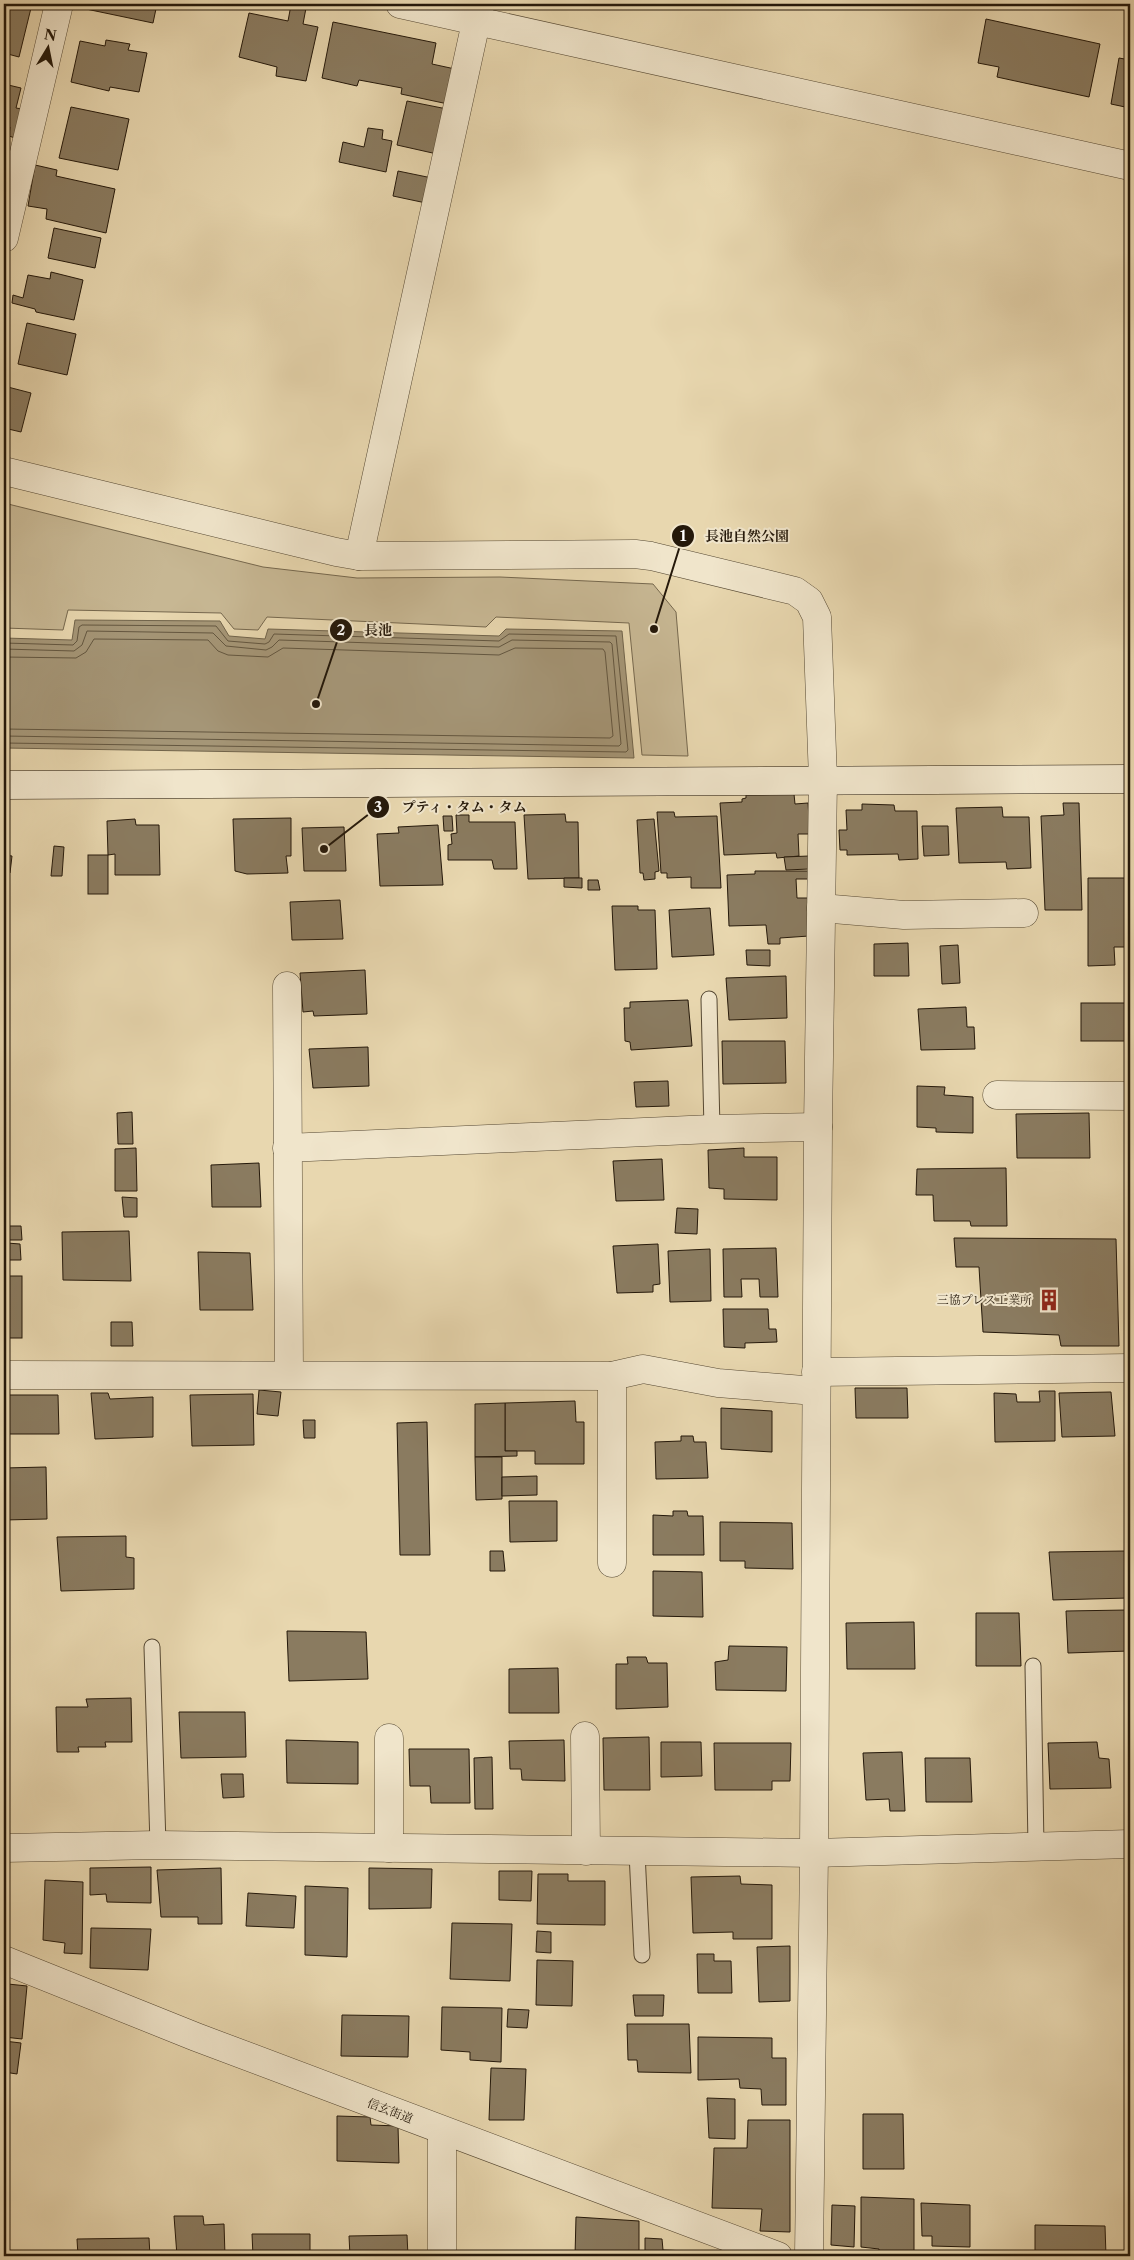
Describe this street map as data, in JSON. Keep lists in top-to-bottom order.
{
  "streets": {
    "street": ["信玄街道"]
  },
  "places": {
    "other": ["長池自然公園", "長池", "プティ・タム・タム"],
    "building": ["三協プレス工業所"]
  },
  "north": "top"
}
